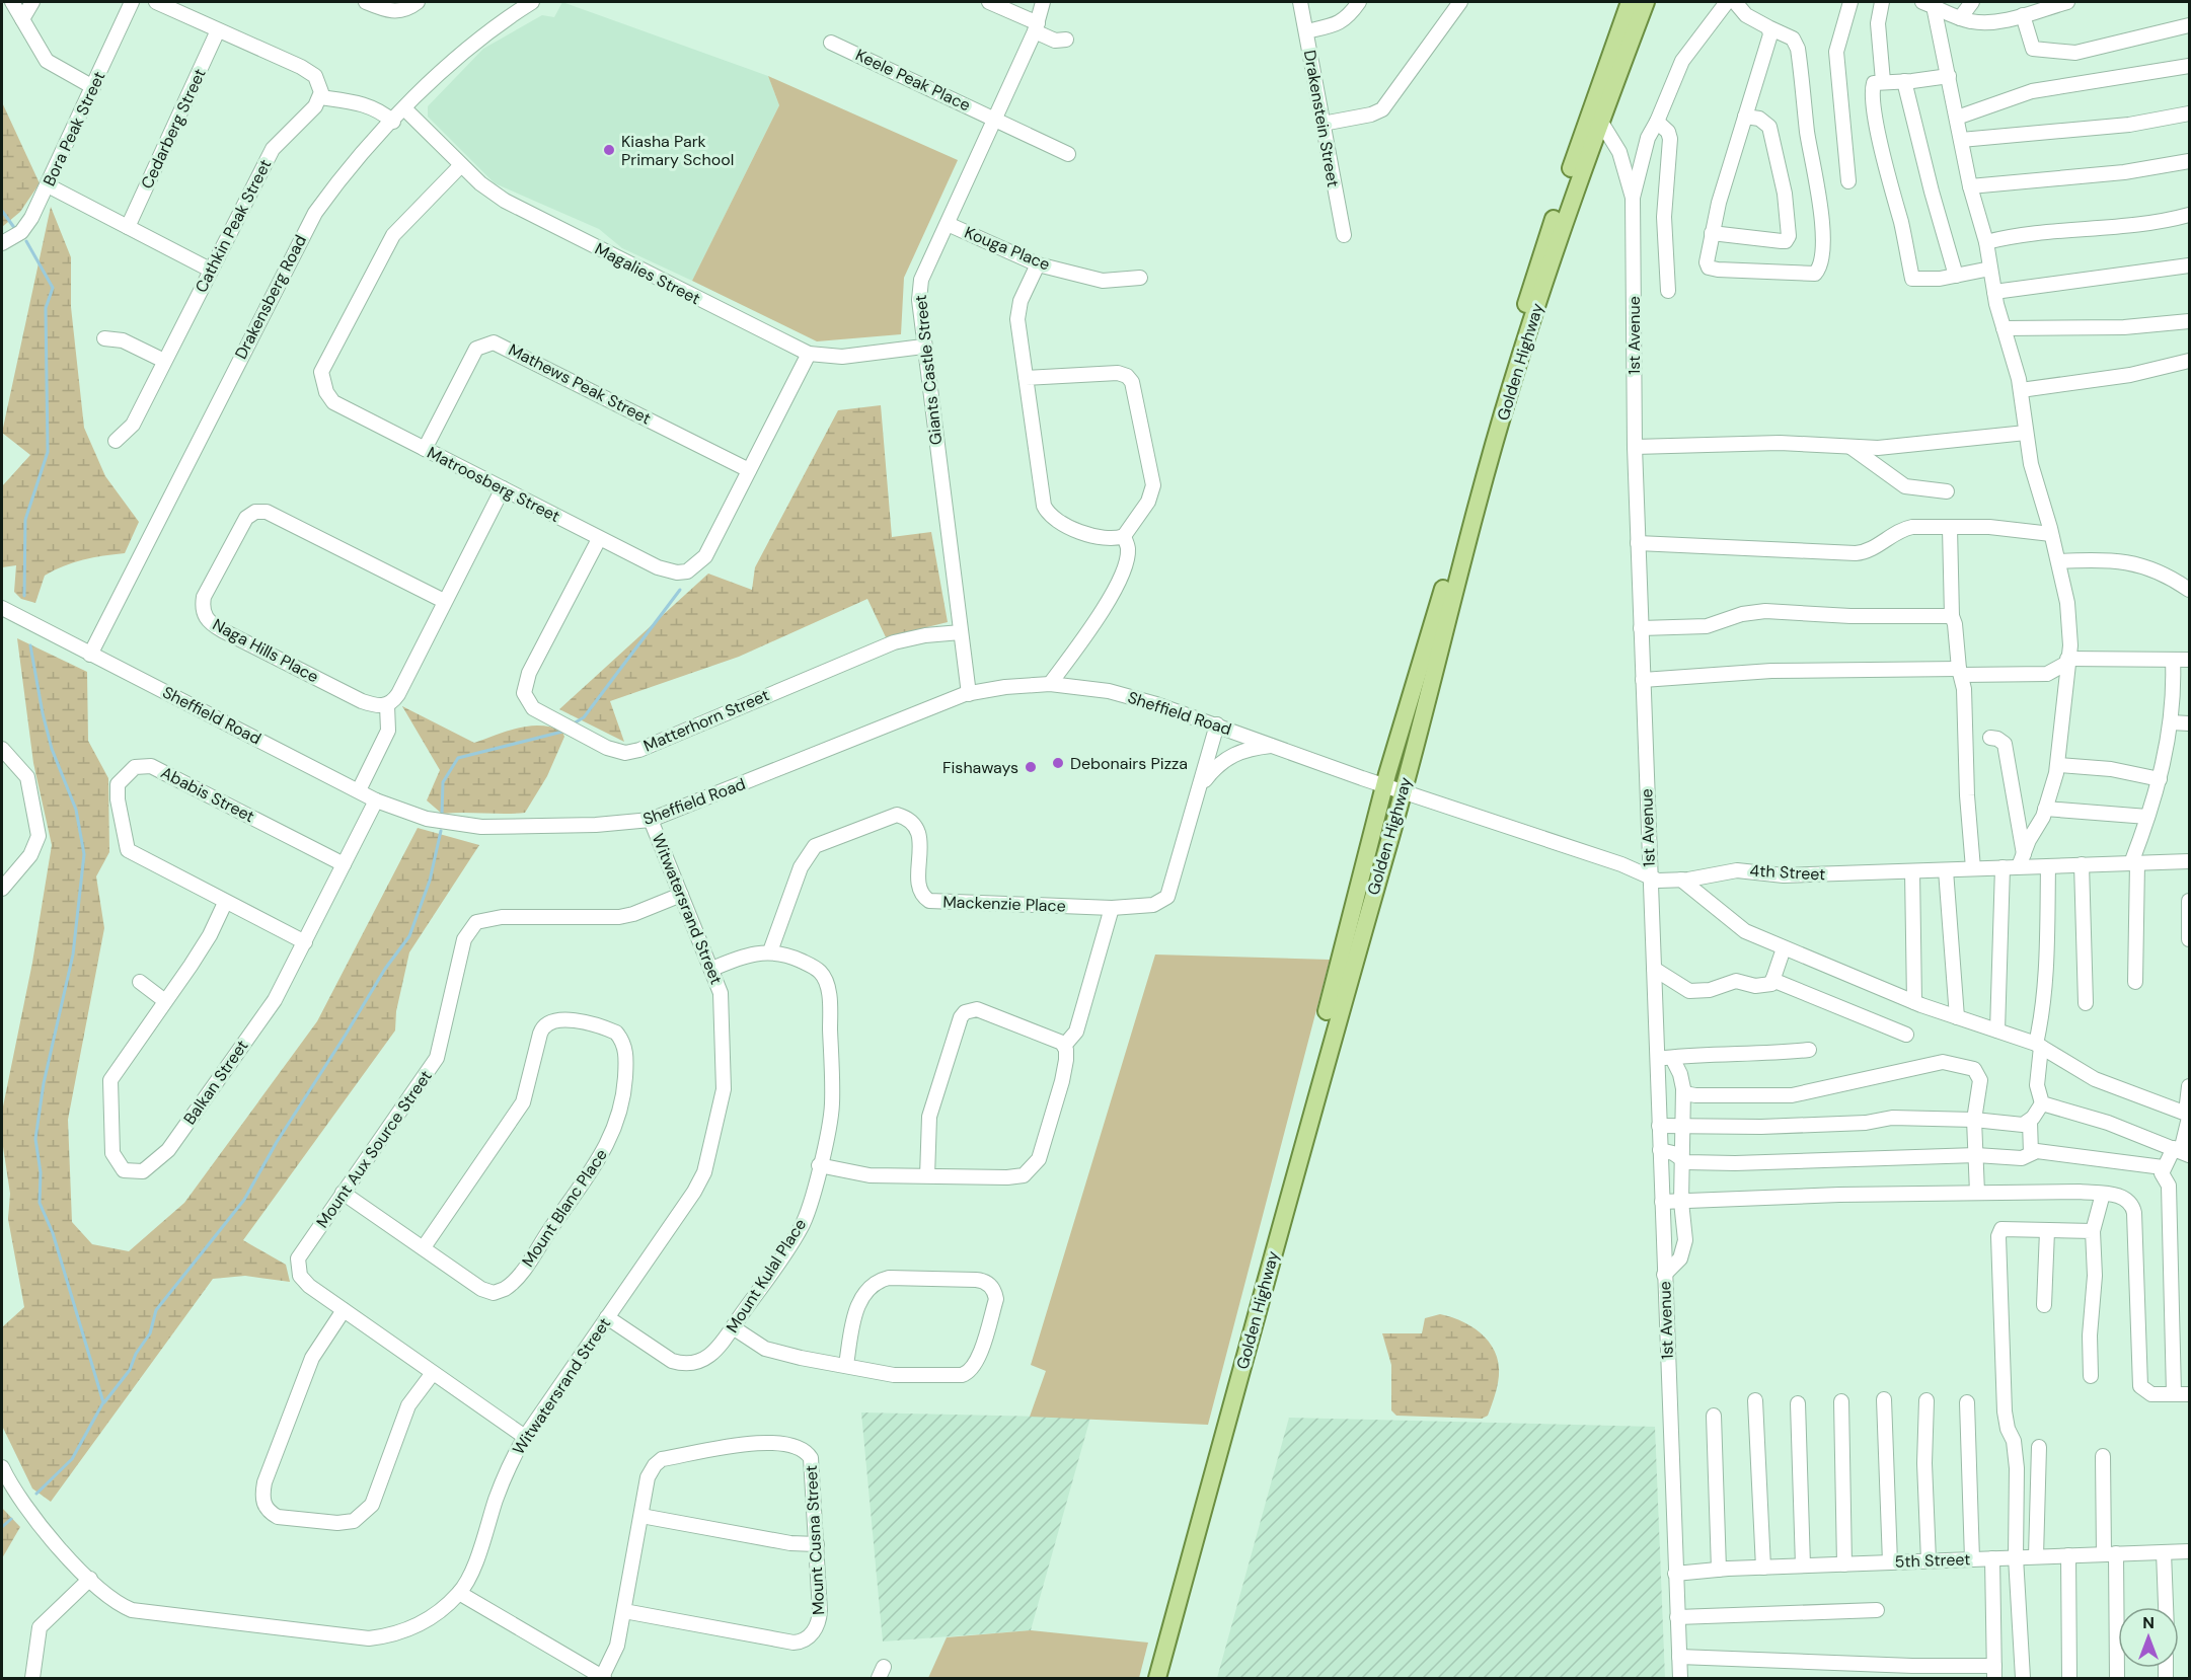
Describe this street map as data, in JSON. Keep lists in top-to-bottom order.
{
  "streets": {
    "main road": ["Golden Highway"],
    "street": [
      "Keele Peak Place",
      "Drakenstein Street",
      "Bora Peak Street",
      "Cedarberg Street",
      "Cathkin Peak Street",
      "Kouga Place",
      "Magalies Street",
      "Drakensberg Road",
      "1st Avenue",
      "Giants Castle Street",
      "Mathews Peak Street",
      "Matroosberg Street",
      "Naga Hills Place",
      "Sheffield Road",
      "Matterhorn Street",
      "Ababis Street",
      "4th Street",
      "Mackenzie Place",
      "Witwatersrand Street",
      "Balkan Street",
      "Mount Aux Source Street",
      "Mount Blanc Place",
      "Mount Kulal Place",
      "Mount Cusna Street",
      "5th Street"
    ]
  },
  "crossings": [
    ["Keele Peak Place", "Giants Castle Street"],
    ["Kouga Place", "Giants Castle Street"],
    ["Magalies Street", "Drakensberg Road"],
    ["Magalies Street", "Giants Castle Street"],
    ["Magalies Street", "Matroosberg Street"],
    ["Drakensberg Road", "Sheffield Road"],
    ["1st Avenue", "4th Street"],
    ["1st Avenue", "5th Street"],
    ["Golden Highway", "Sheffield Road"],
    ["Golden Highway", "4th Street"],
    ["Giants Castle Street", "Sheffield Road"],
    ["Giants Castle Street", "Matterhorn Street"],
    ["Mathews Peak Street", "Matroosberg Street"],
    ["Matroosberg Street", "Matterhorn Street"],
    ["Sheffield Road", "4th Street"],
    ["Sheffield Road", "Mackenzie Place"],
    ["Sheffield Road", "Witwatersrand Street"],
    ["Sheffield Road", "Balkan Street"],
    ["Ababis Street", "Balkan Street"],
    ["Mackenzie Place", "Mount Kulal Place"],
    ["Witwatersrand Street", "Mount Aux Source Street"],
    ["Witwatersrand Street", "Mount Kulal Place"],
    ["Mount Aux Source Street", "Mount Blanc Place"]
  ],
  "places": ["Kiasha Park Primary School", "Debonairs Pizza", "Fishaways"],
  "north": "top"
}
